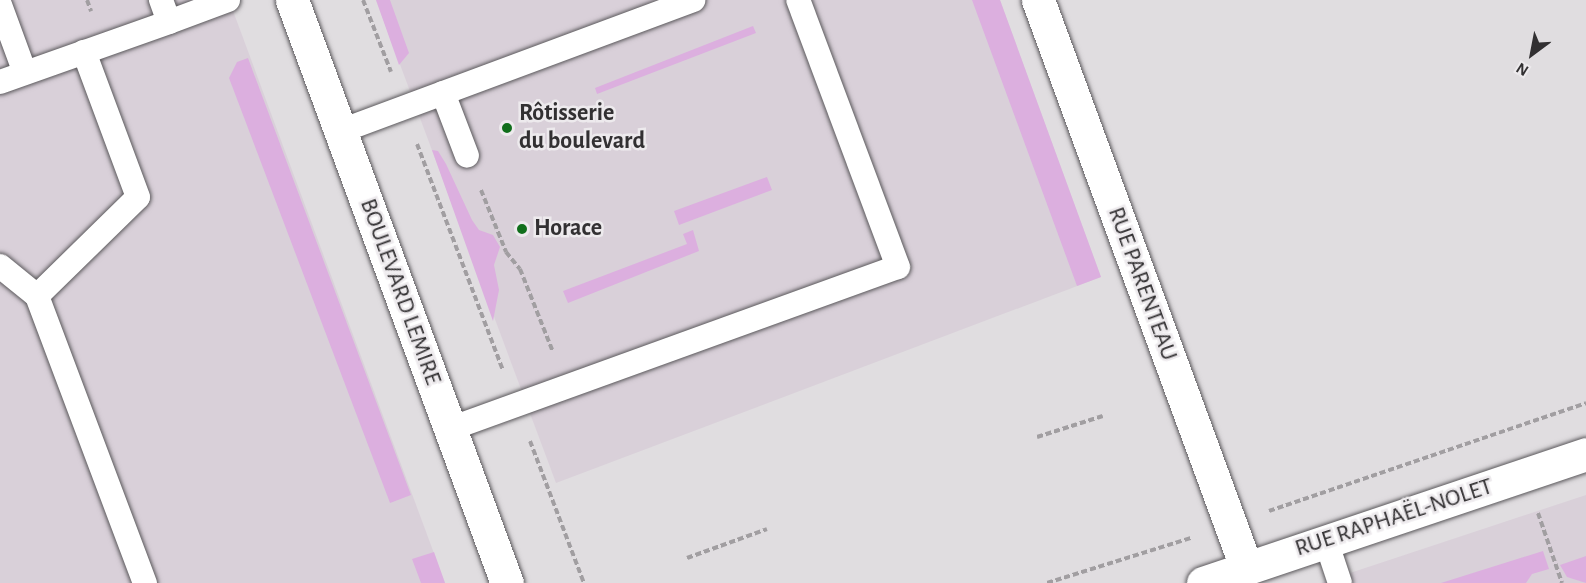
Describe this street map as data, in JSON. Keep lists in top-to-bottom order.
{
  "streets": {
    "street": ["RUE PARENTEAU", "BOULEVARD LEMIRE", "RUE RAPHAËL-NOLET"]
  },
  "crossings": [
    ["RUE PARENTEAU", "RUE RAPHAËL-NOLET"]
  ],
  "places": ["Rôtisserie du boulevard", "Horace"],
  "north": "bottom left"
}
